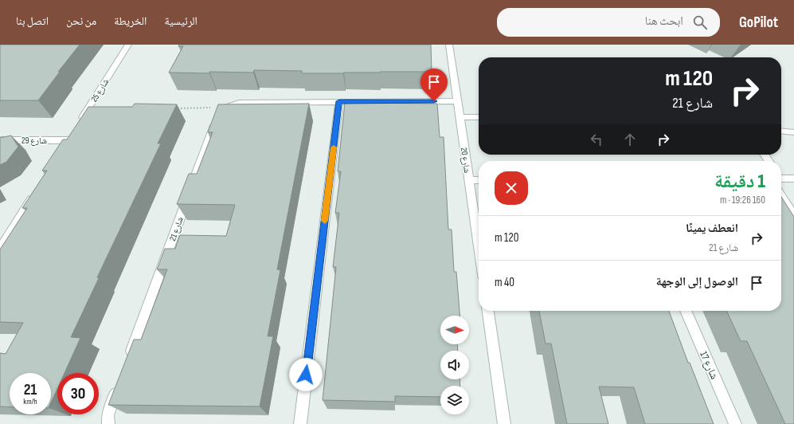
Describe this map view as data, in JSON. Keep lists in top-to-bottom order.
{
  "streets": {
    "street": [
      "شارع 25",
      "شارع 29",
      "شارع 20",
      "شارع 21",
      "شارع 17"
    ]
  },
  "north": "right",
  "page": {
    "header": "GoPilot",
    "search": "ابحث هنا",
    "nav": [
      "الرئيسية",
      "الخريطة",
      "من نحن",
      "اتصل بنا"
    ],
    "turn": ["120 m", "شارع 21"],
    "heading": ["1 دقيقة", "160 m · 19:26"],
    "list": [
      {
        "name": "انعطف يمينًا",
        "note": "شارع 21",
        "value": "120 m"
      },
      {
        "name": "الوصول إلى الوجهة",
        "value": "40 m"
      }
    ],
    "speed": "21 km/h",
    "limit": "30"
  }
}
